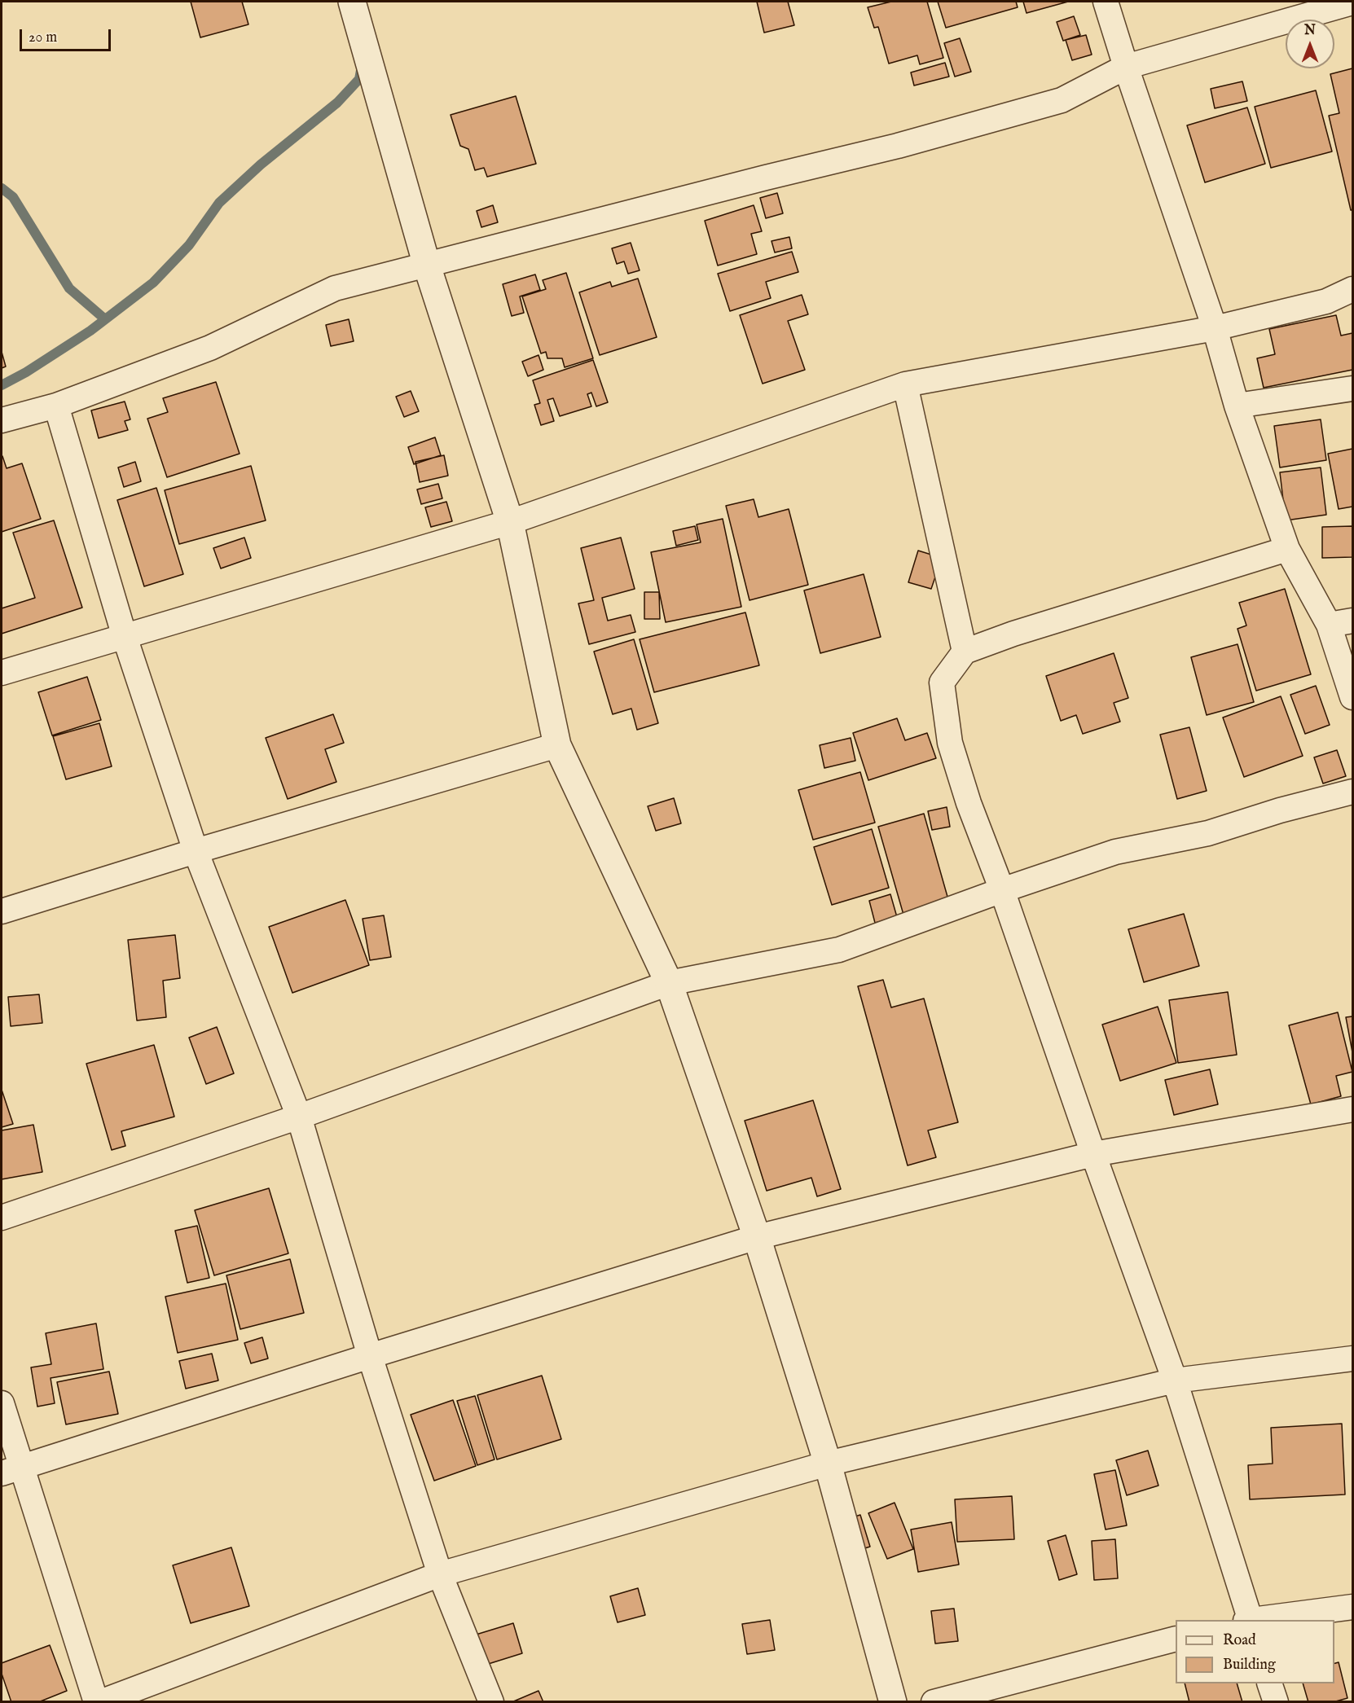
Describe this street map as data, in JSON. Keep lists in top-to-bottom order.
{
  "legend": ["Road", "Building"],
  "scale_bar": "20 m",
  "north": "top"
}
